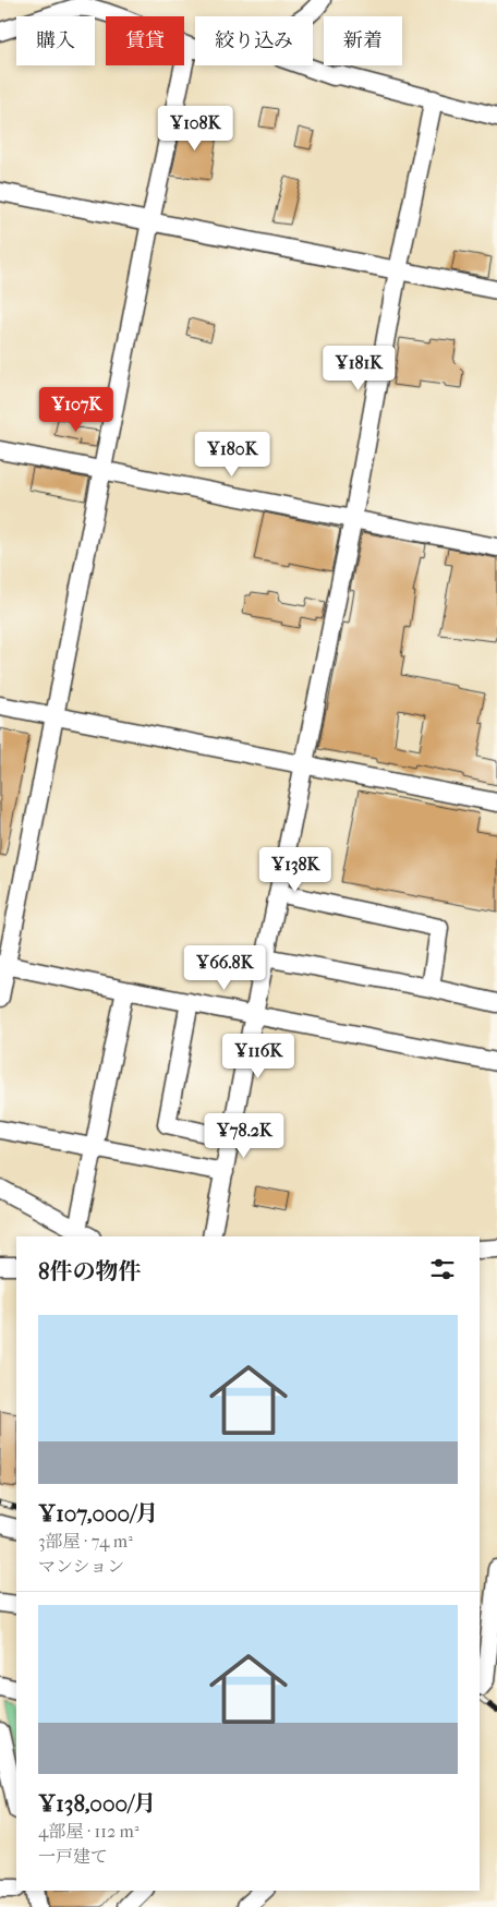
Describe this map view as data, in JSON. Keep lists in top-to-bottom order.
{
  "page": {
    "chip": [
      "購入",
      "賃貸",
      "絞り込み",
      "新着"
    ],
    "price": [
      "¥108K",
      "¥181K",
      "¥107K",
      "¥180K",
      "¥138K",
      "¥66.8K",
      "¥116K",
      "¥78.2K"
    ],
    "heading": "8件の物件",
    "list": [
      {
        "name": "¥107,000/月",
        "note": "3部屋 · 74 m² · マンション"
      },
      {
        "name": "¥138,000/月",
        "note": "4部屋 · 112 m² · 一戸建て"
      }
    ]
  }
}
